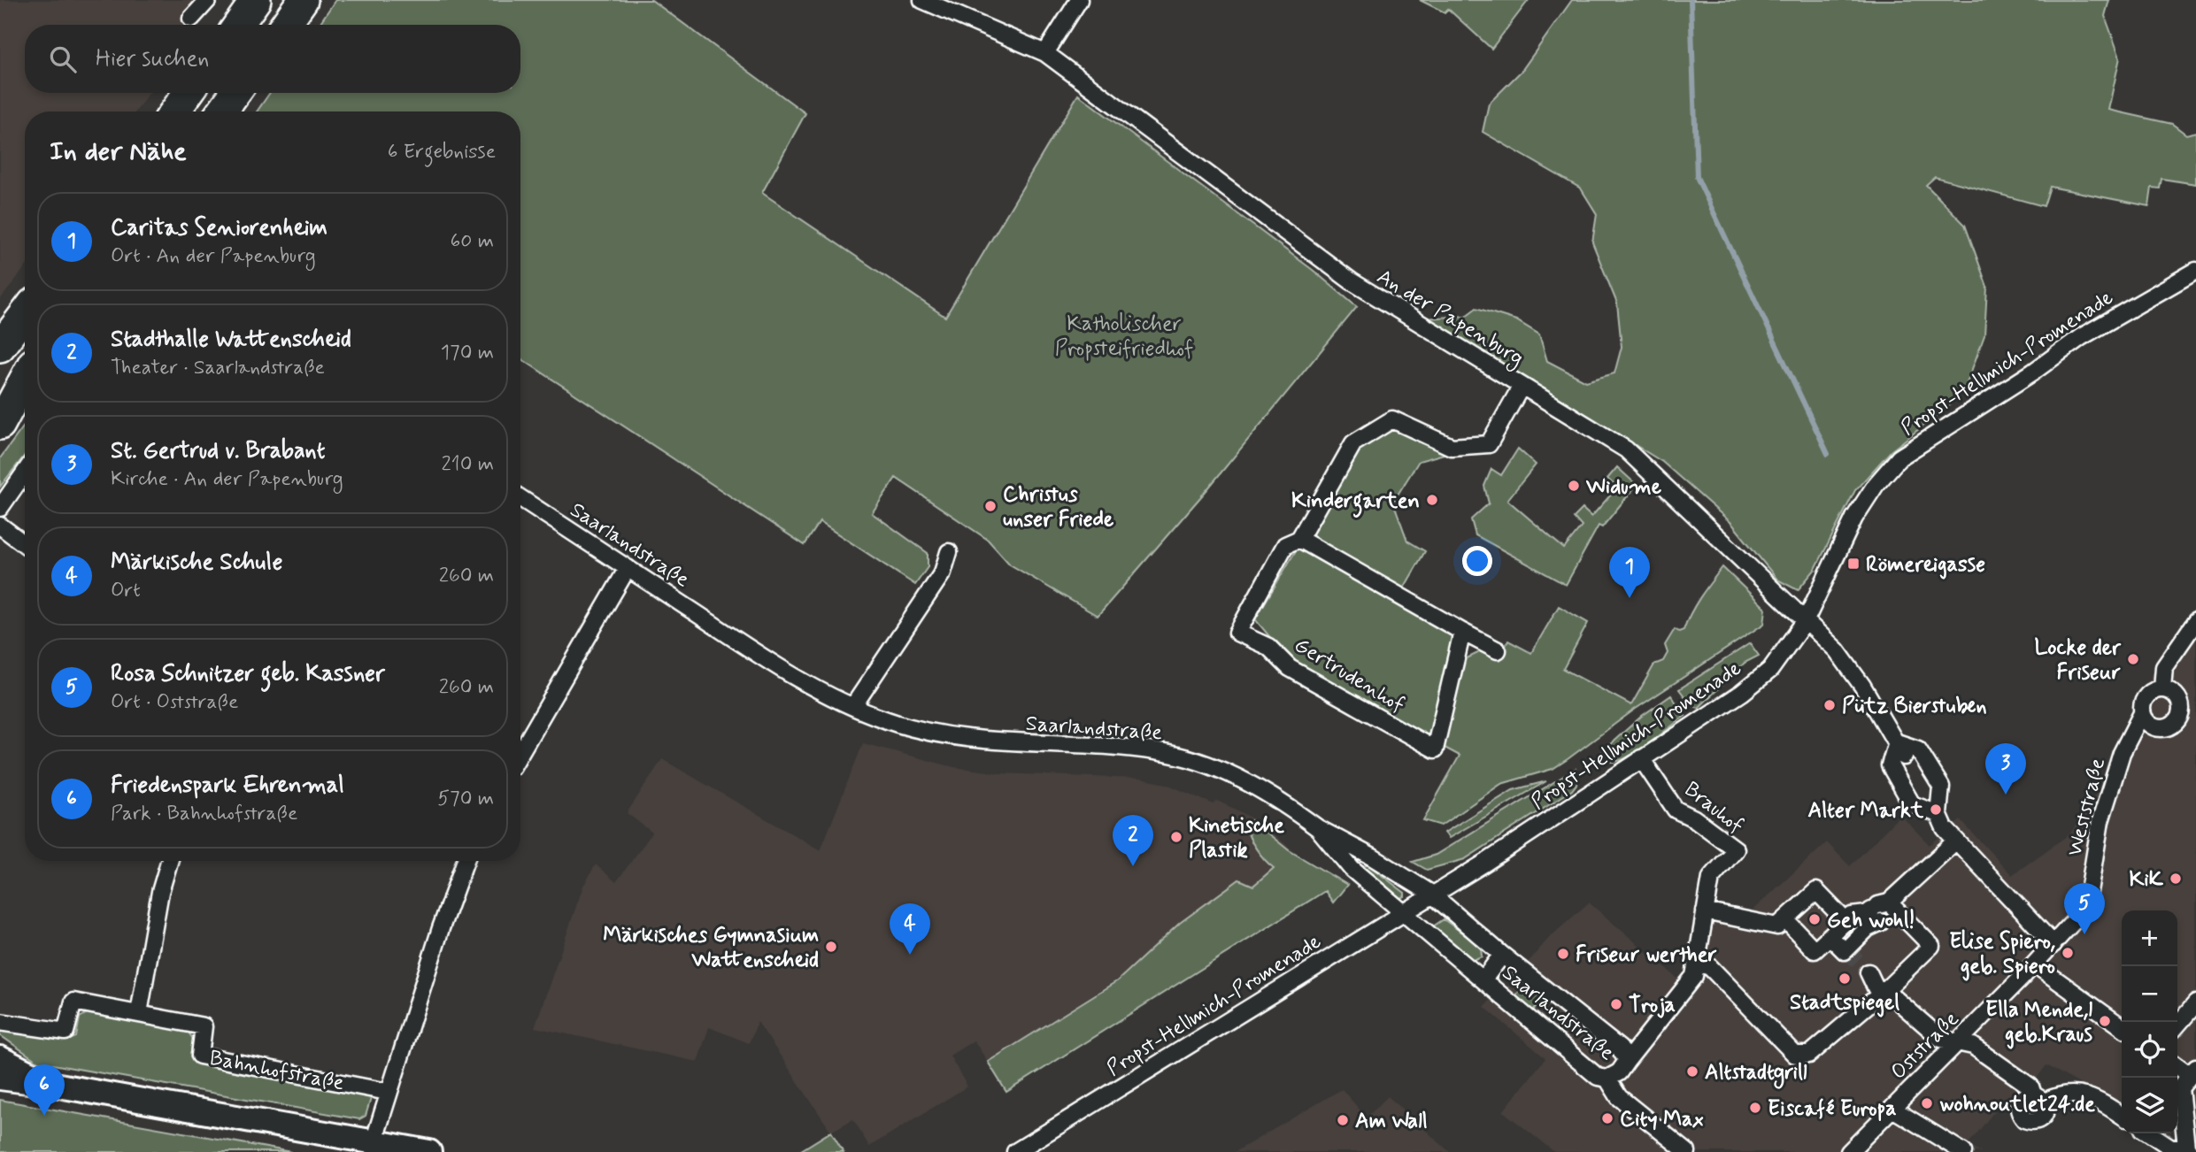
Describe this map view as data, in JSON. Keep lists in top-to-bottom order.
{
  "streets": {
    "street": [
      "An der Papenburg",
      "Propst-Hellmich-Promenade",
      "Saarlandstraße",
      "Gertrudenhof",
      "Brauhof",
      "Weststraße",
      "Oststraße",
      "Bahnhofstraße"
    ]
  },
  "crossings": [
    ["An der Papenburg", "Propst-Hellmich-Promenade"],
    ["An der Papenburg", "Gertrudenhof"],
    ["Propst-Hellmich-Promenade", "Saarlandstraße"],
    ["Propst-Hellmich-Promenade", "Brauhof"],
    ["Saarlandstraße", "Brauhof"],
    ["Weststraße", "Oststraße"]
  ],
  "parks": ["Katholischer Propsteifriedhof"],
  "places": {
    "other": [
      "Widume",
      "Kindergarten",
      "Christus unser Friede",
      "Locke der Friseur",
      "Pütz Bierstuben",
      "Alter Markt",
      "Kinetische Plastik",
      "KiK",
      "Geh wohl!",
      "Märkisches Gymnasium Wattenscheid",
      "Elise Spiero, geb. Spiero",
      "Friseur werther",
      "Stadtspiegel",
      "Troja",
      "Ella Mende,l geb.Kraus",
      "Altstadtgrill",
      "wohnoutlet24.de",
      "Eiscafé Europa",
      "City Max",
      "Am Wall"
    ],
    "transit": ["Römereigasse"]
  },
  "page": {
    "search": "Hier suchen",
    "heading": ["In der Nähe", "6 Ergebnisse"],
    "list": [
      {
        "mark": "1",
        "name": "Caritas Seniorenheim",
        "note": "Ort · An der Papenburg",
        "value": "60 m"
      },
      {
        "mark": "2",
        "name": "Stadthalle Wattenscheid",
        "note": "Theater · Saarlandstraße",
        "value": "170 m"
      },
      {
        "mark": "3",
        "name": "St. Gertrud v. Brabant",
        "note": "Kirche · An der Papenburg",
        "value": "210 m"
      },
      {
        "mark": "4",
        "name": "Märkische Schule",
        "note": "Ort",
        "value": "260 m"
      },
      {
        "mark": "5",
        "name": "Rosa Schnitzer geb. Kassner",
        "note": "Ort · Oststraße",
        "value": "260 m"
      },
      {
        "mark": "6",
        "name": "Friedenspark Ehrenmal",
        "note": "Park · Bahnhofstraße",
        "value": "570 m"
      }
    ],
    "pins": [
      "1",
      "3",
      "2",
      "5",
      "4",
      "6"
    ],
    "map_buttons": ["+", "−"]
  }
}
